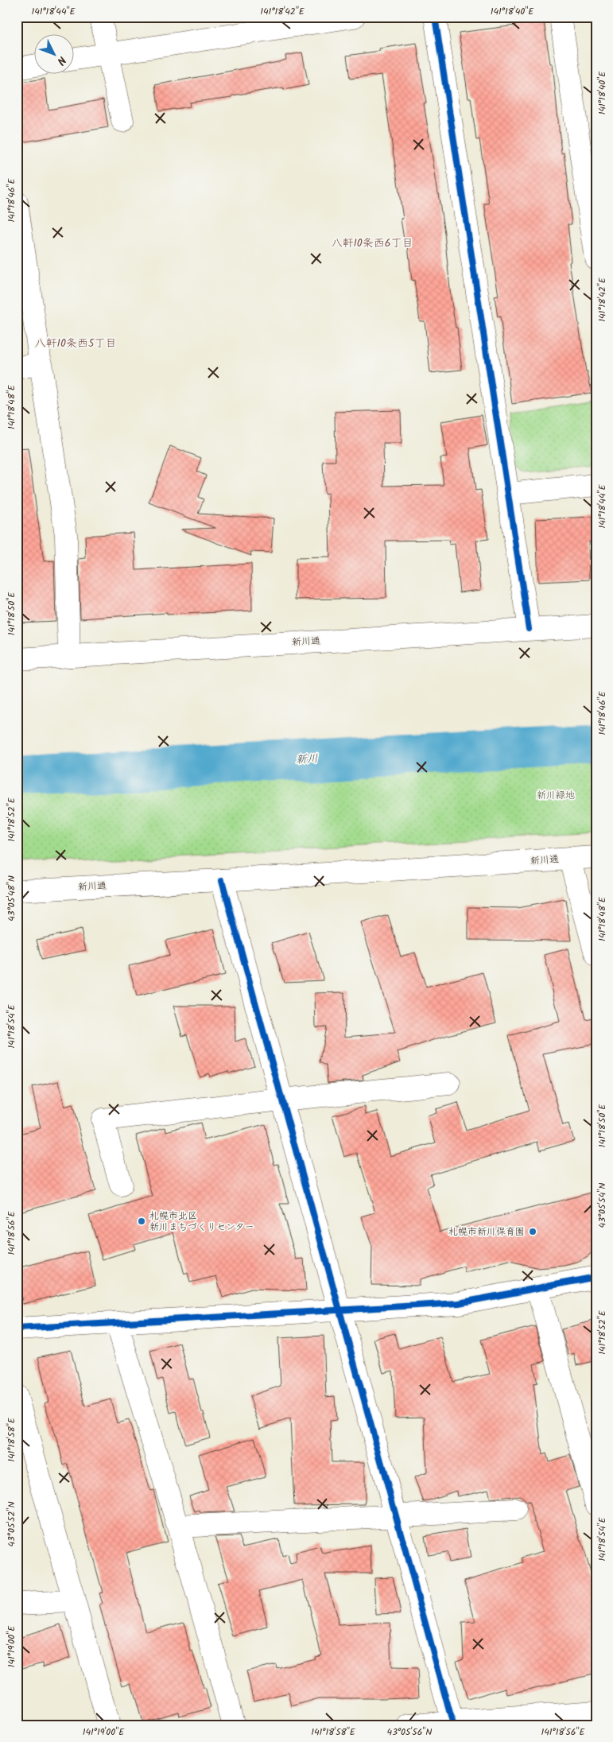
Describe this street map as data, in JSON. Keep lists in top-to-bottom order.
{
  "streets": {
    "street": ["新川通"]
  },
  "districts": ["八軒10条西6丁目", "八軒10条西5丁目"],
  "water": ["新川"],
  "parks": ["新川緑地"],
  "places": ["札幌市北区 新川まちづくりセンター", "札幌市新川保育園"],
  "north": "bottom right",
  "coordinates": [
    "141°18'44\"E",
    "141°18'42\"E",
    "141°18'40\"E",
    "141°18'46\"E",
    "141°18'48\"E",
    "141°18'50\"E",
    "141°18'52\"E",
    "43°05'48\"N",
    "141°18'54\"E",
    "43°05'54\"N",
    "141°18'56\"E",
    "141°18'58\"E",
    "43°05'52\"N",
    "141°19'00\"E",
    "43°05'56\"N"
  ]
}
